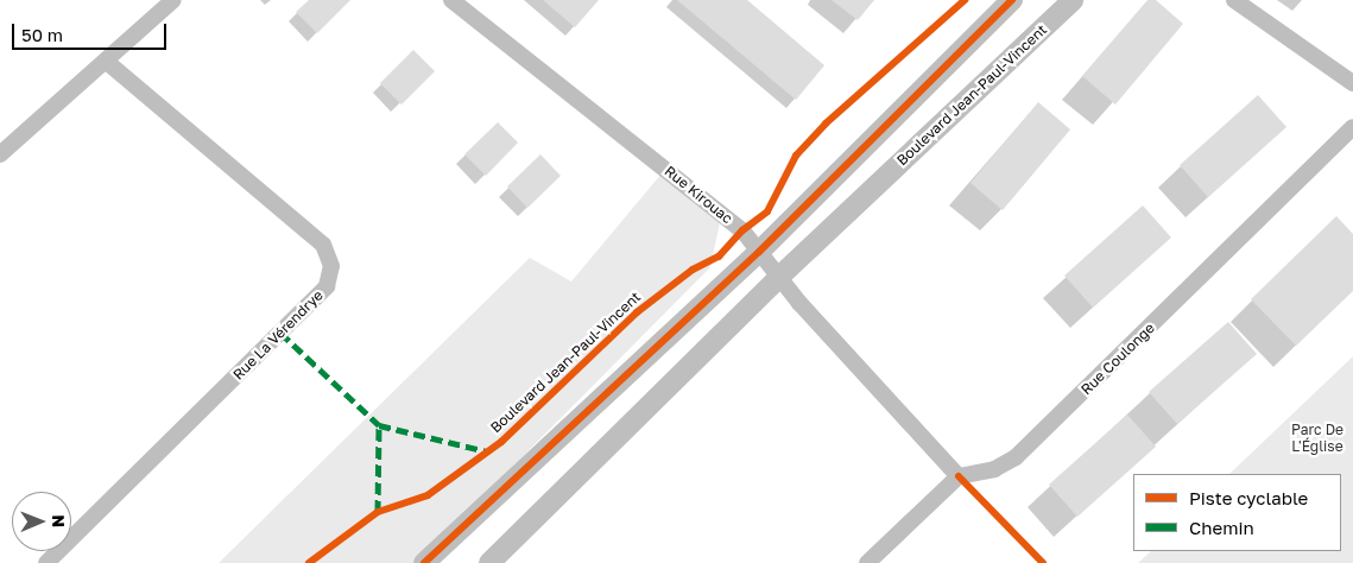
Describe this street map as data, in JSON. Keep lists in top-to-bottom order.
{
  "streets": {
    "street": [
      "Boulevard Jean-Paul-Vincent",
      "Rue Kirouac",
      "Rue La Vérendrye",
      "Rue Coulonge"
    ]
  },
  "crossings": [
    ["Boulevard Jean-Paul-Vincent", "Rue Kirouac"],
    ["Rue Kirouac", "Rue Coulonge"]
  ],
  "parks": ["Parc De L'Église"],
  "legend": ["Piste cyclable", "Chemin"],
  "scale_bar": "50 m",
  "north": "right"
}
